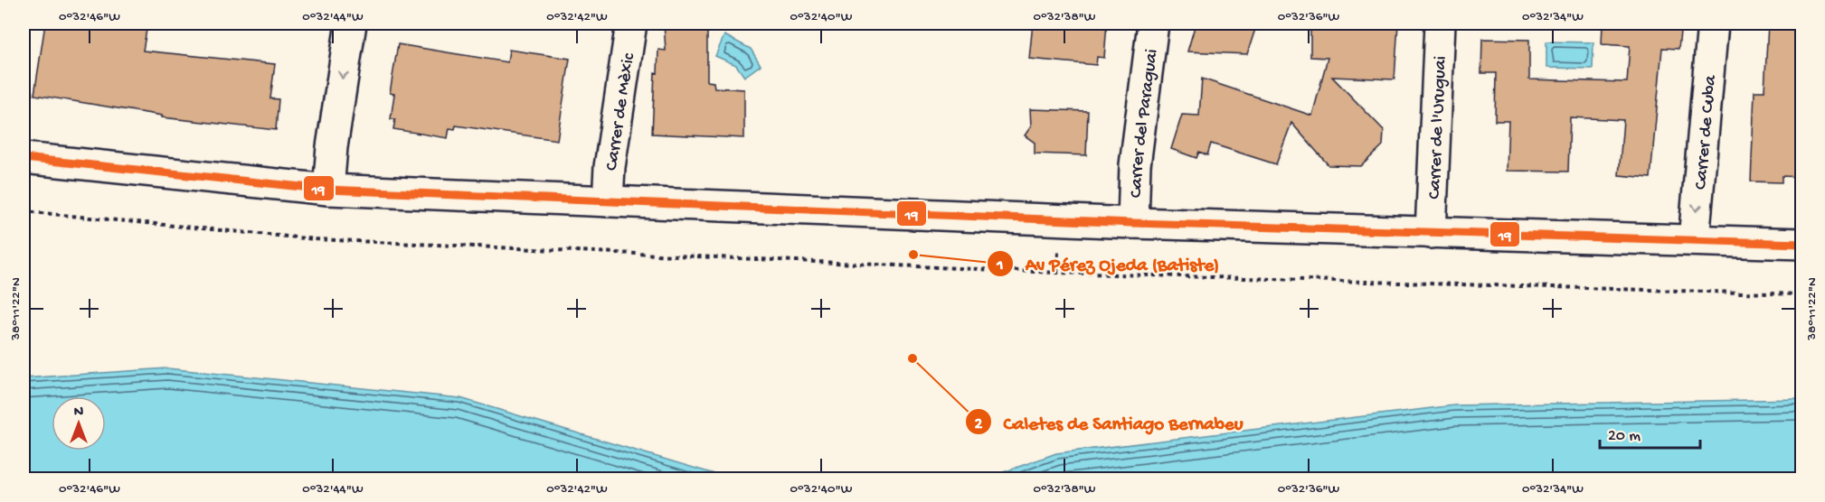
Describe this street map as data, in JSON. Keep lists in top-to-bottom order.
{
  "streets": {
    "street": [
      "Carrer de Mèxic",
      "Carrer del Paraguai",
      "Carrer de l'Uruguai",
      "Carrer de Cuba"
    ]
  },
  "one_way": ["Carrer de Cuba"],
  "places": ["Av Pérez Ojeda (Batiste)", "Caletes de Santiago Bernabeu"],
  "lines": ["transit line 19"],
  "scale_bar": "20 m",
  "north": "top",
  "coordinates": [
    "0°32'46\"W",
    "0°32'44\"W",
    "0°32'42\"W",
    "0°32'40\"W",
    "0°32'38\"W",
    "0°32'36\"W",
    "0°32'34\"W",
    "38°11'22\"N"
  ]
}
